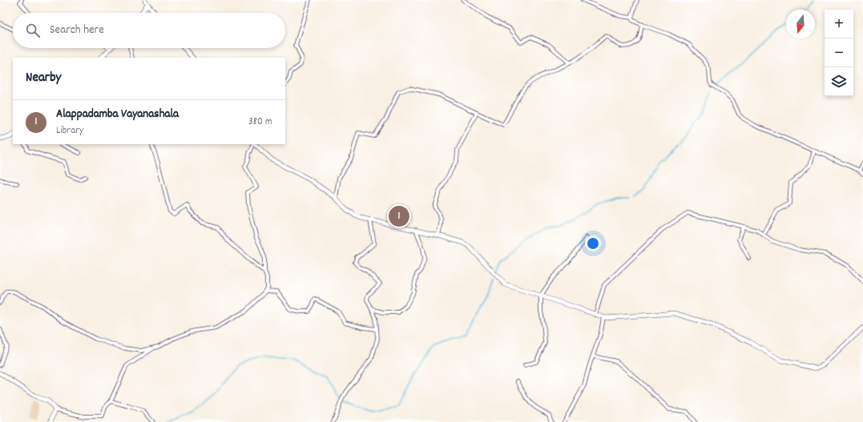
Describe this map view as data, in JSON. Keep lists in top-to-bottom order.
{
  "north": "bottom",
  "page": {
    "map_buttons": ["+", "−"],
    "search": "Search here",
    "heading": "Nearby",
    "list": [
      {
        "mark": "1",
        "name": "Alappadamba Vayanashala",
        "note": "Library",
        "value": "380 m"
      }
    ],
    "pins": "1"
  }
}
